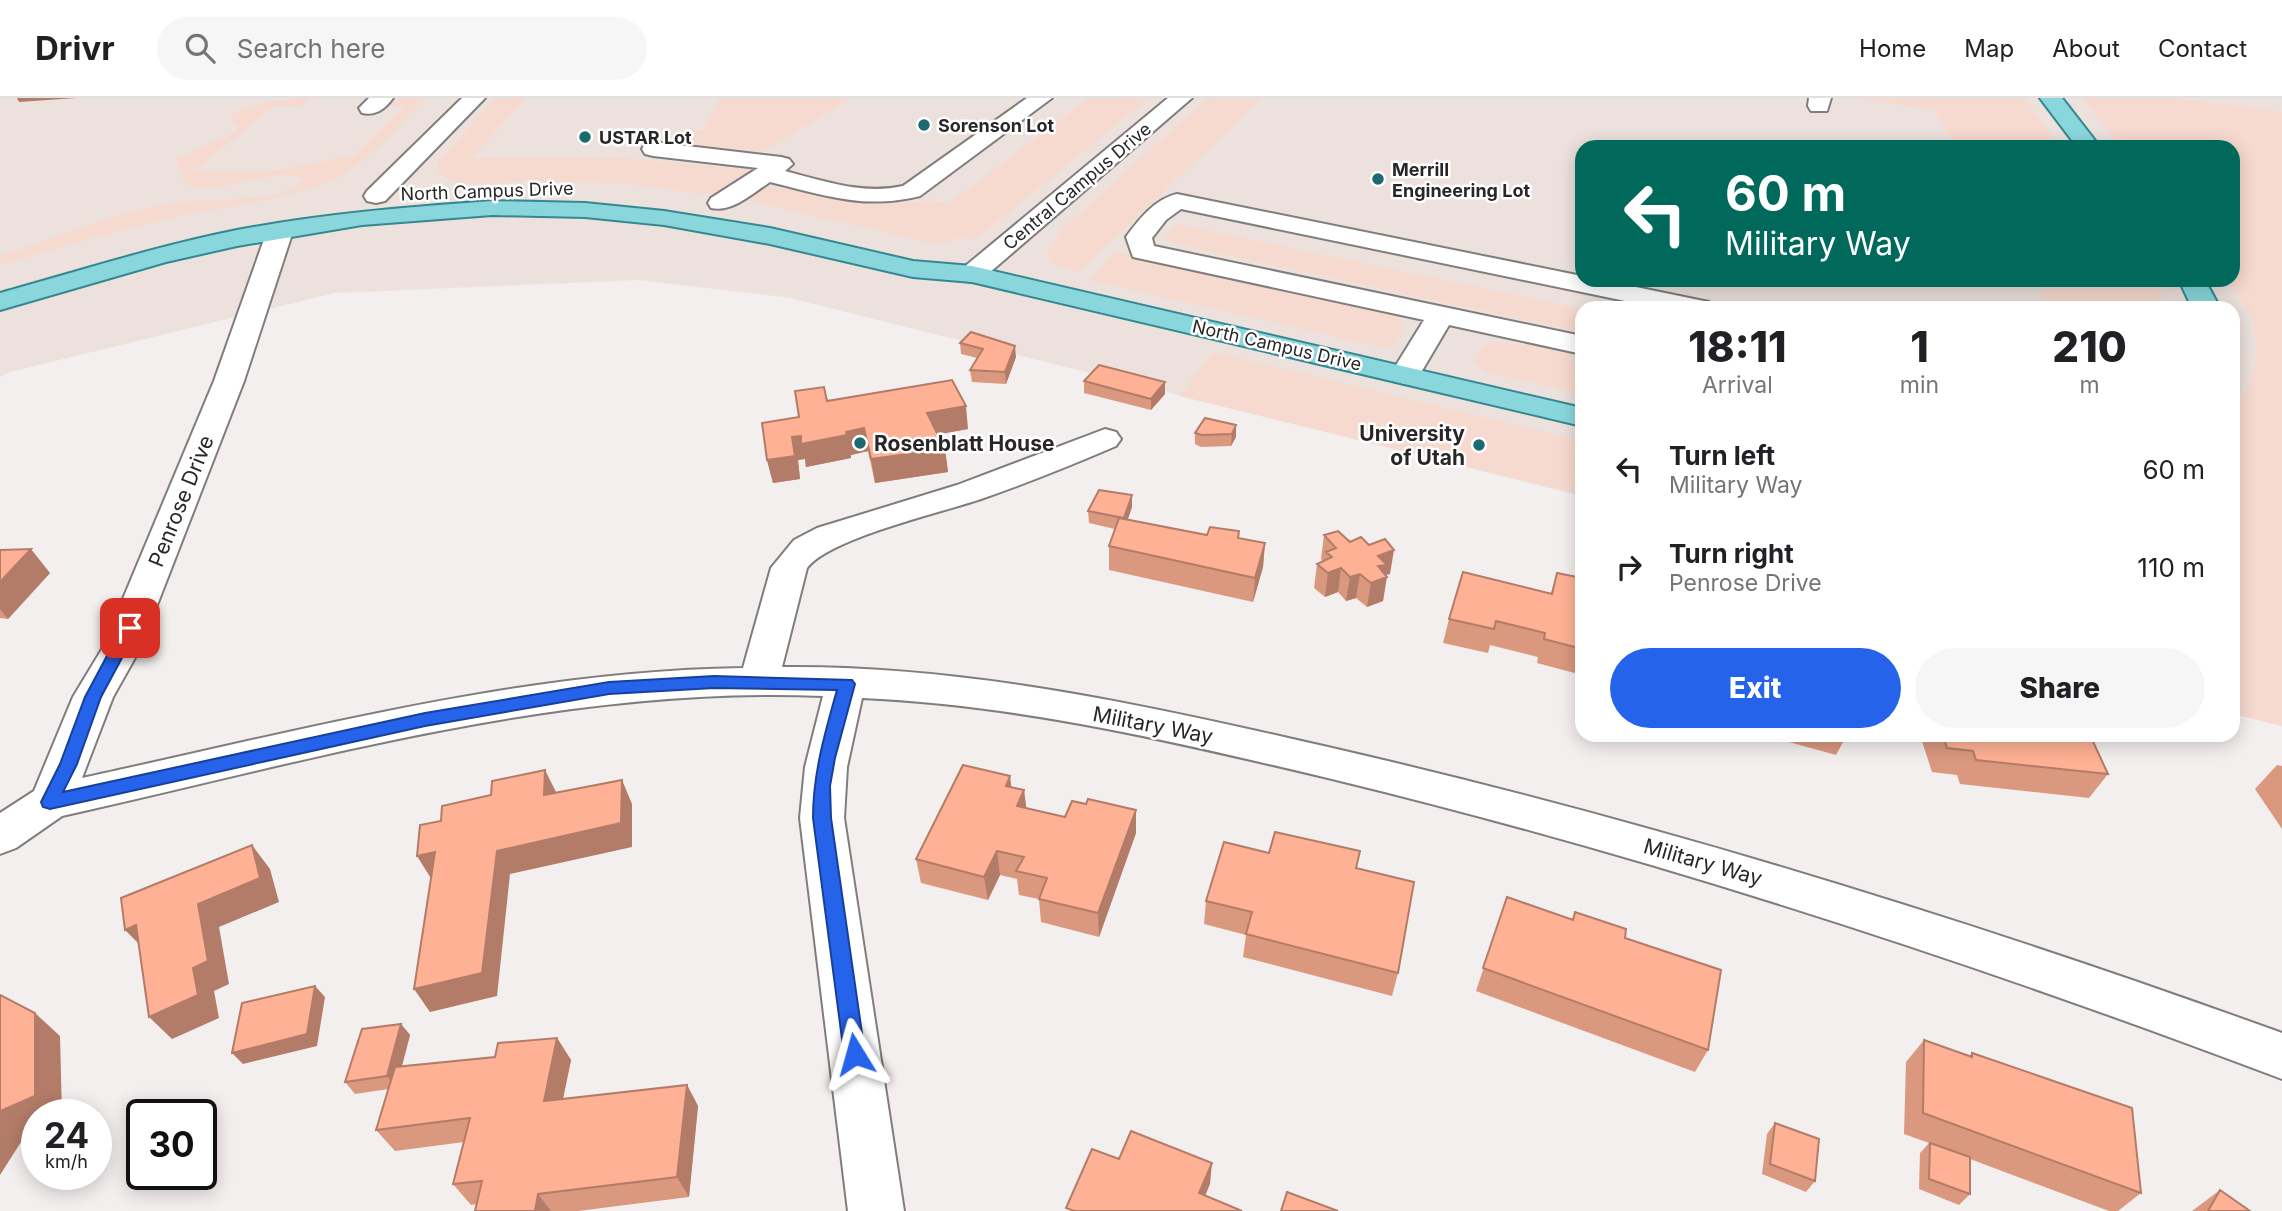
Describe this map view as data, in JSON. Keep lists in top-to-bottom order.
{
  "streets": {
    "main road": ["North Campus Drive"],
    "street": ["Central Campus Drive", "Penrose Drive", "Military Way"]
  },
  "crossings": [
    ["Central Campus Drive", "North Campus Drive"],
    ["North Campus Drive", "Penrose Drive"],
    ["Penrose Drive", "Military Way"]
  ],
  "places": [
    "Sorenson Lot",
    "USTAR Lot",
    "Merrill Engineering Lot",
    "Rosenblatt House",
    "University of Utah"
  ],
  "page": {
    "header": "Drivr",
    "search": "Search here",
    "nav": [
      "Home",
      "Map",
      "About",
      "Contact"
    ],
    "turn": ["60 m", "Military Way"],
    "eta": [
      "18:11",
      "Arrival",
      "1",
      "min",
      "210",
      "m"
    ],
    "list": [
      {
        "name": "Turn left",
        "note": "Military Way",
        "value": "60 m"
      },
      {
        "name": "Turn right",
        "note": "Penrose Drive",
        "value": "110 m"
      }
    ],
    "buttons": ["Exit", "Share"],
    "speed": "24 km/h",
    "limit": "30"
  }
}
